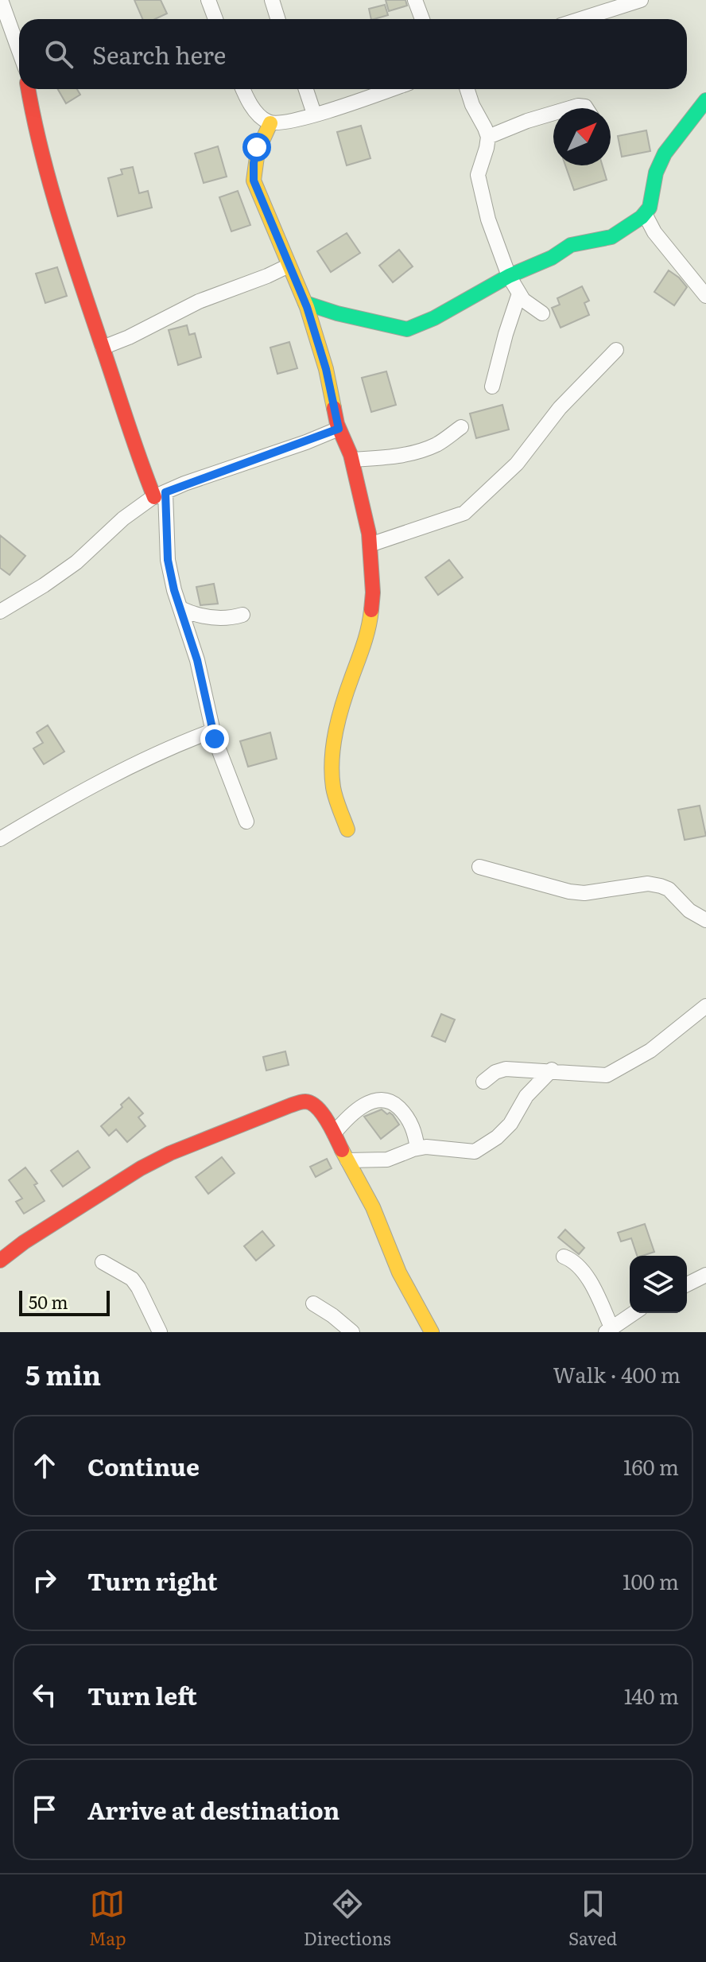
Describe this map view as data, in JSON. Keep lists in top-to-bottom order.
{
  "scale_bar": "50 m",
  "north": "top right",
  "page": {
    "search": "Search here",
    "scale": "50 m",
    "heading": ["5 min", "Walk · 400 m"],
    "list": [
      ["Continue", "160 m"],
      ["Turn right", "100 m"],
      ["Turn left", "140 m"],
      "Arrive at destination"
    ],
    "nav": ["Map", "Directions", "Saved"]
  }
}
